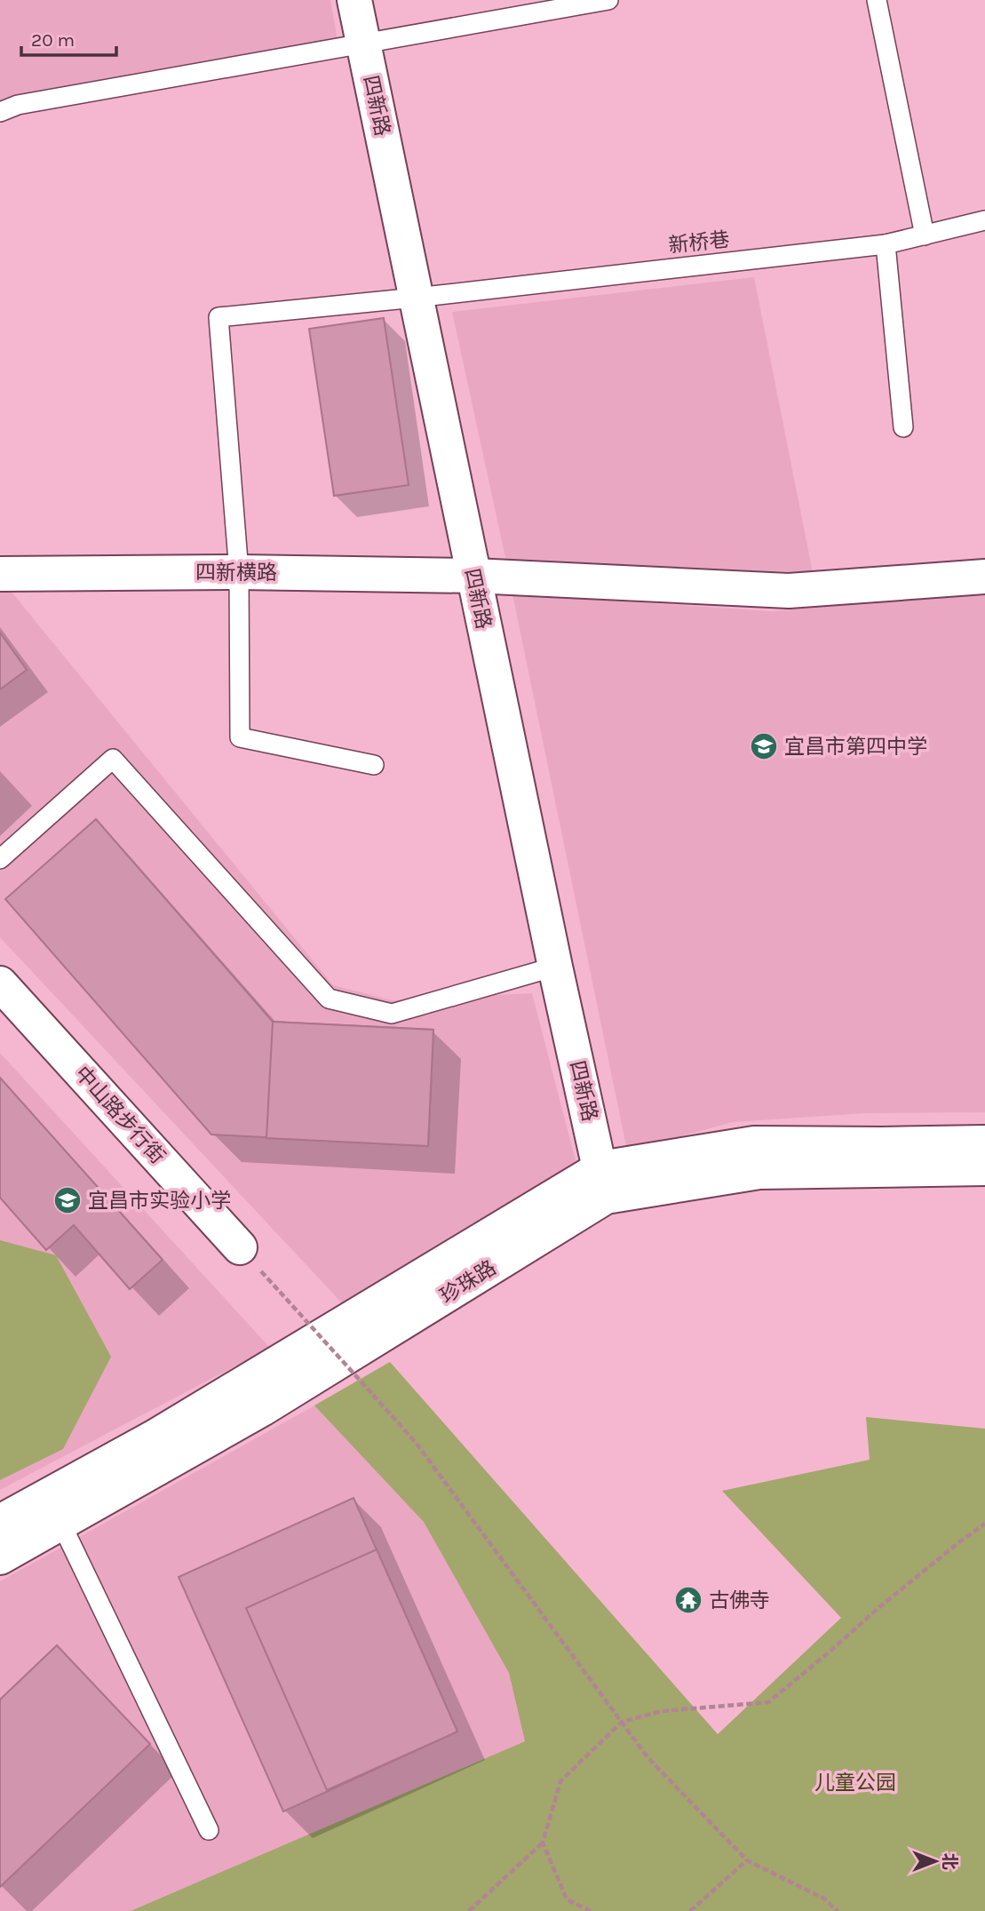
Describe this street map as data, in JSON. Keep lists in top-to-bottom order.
{
  "streets": {
    "street": [
      "四新路",
      "四新横路",
      "中山路步行街",
      "珍珠路"
    ],
    "lane": ["新桥巷"]
  },
  "crossings": [
    ["四新路", "新桥巷"],
    ["四新路", "四新横路"],
    ["四新路", "珍珠路"],
    ["新桥巷", "四新横路"]
  ],
  "parks": ["儿童公园"],
  "places": {
    "school or university": ["宜昌市第四中学", "宜昌市实验小学"],
    "temple": ["古佛寺"]
  },
  "scale_bar": "20 m",
  "north": "right"
}
